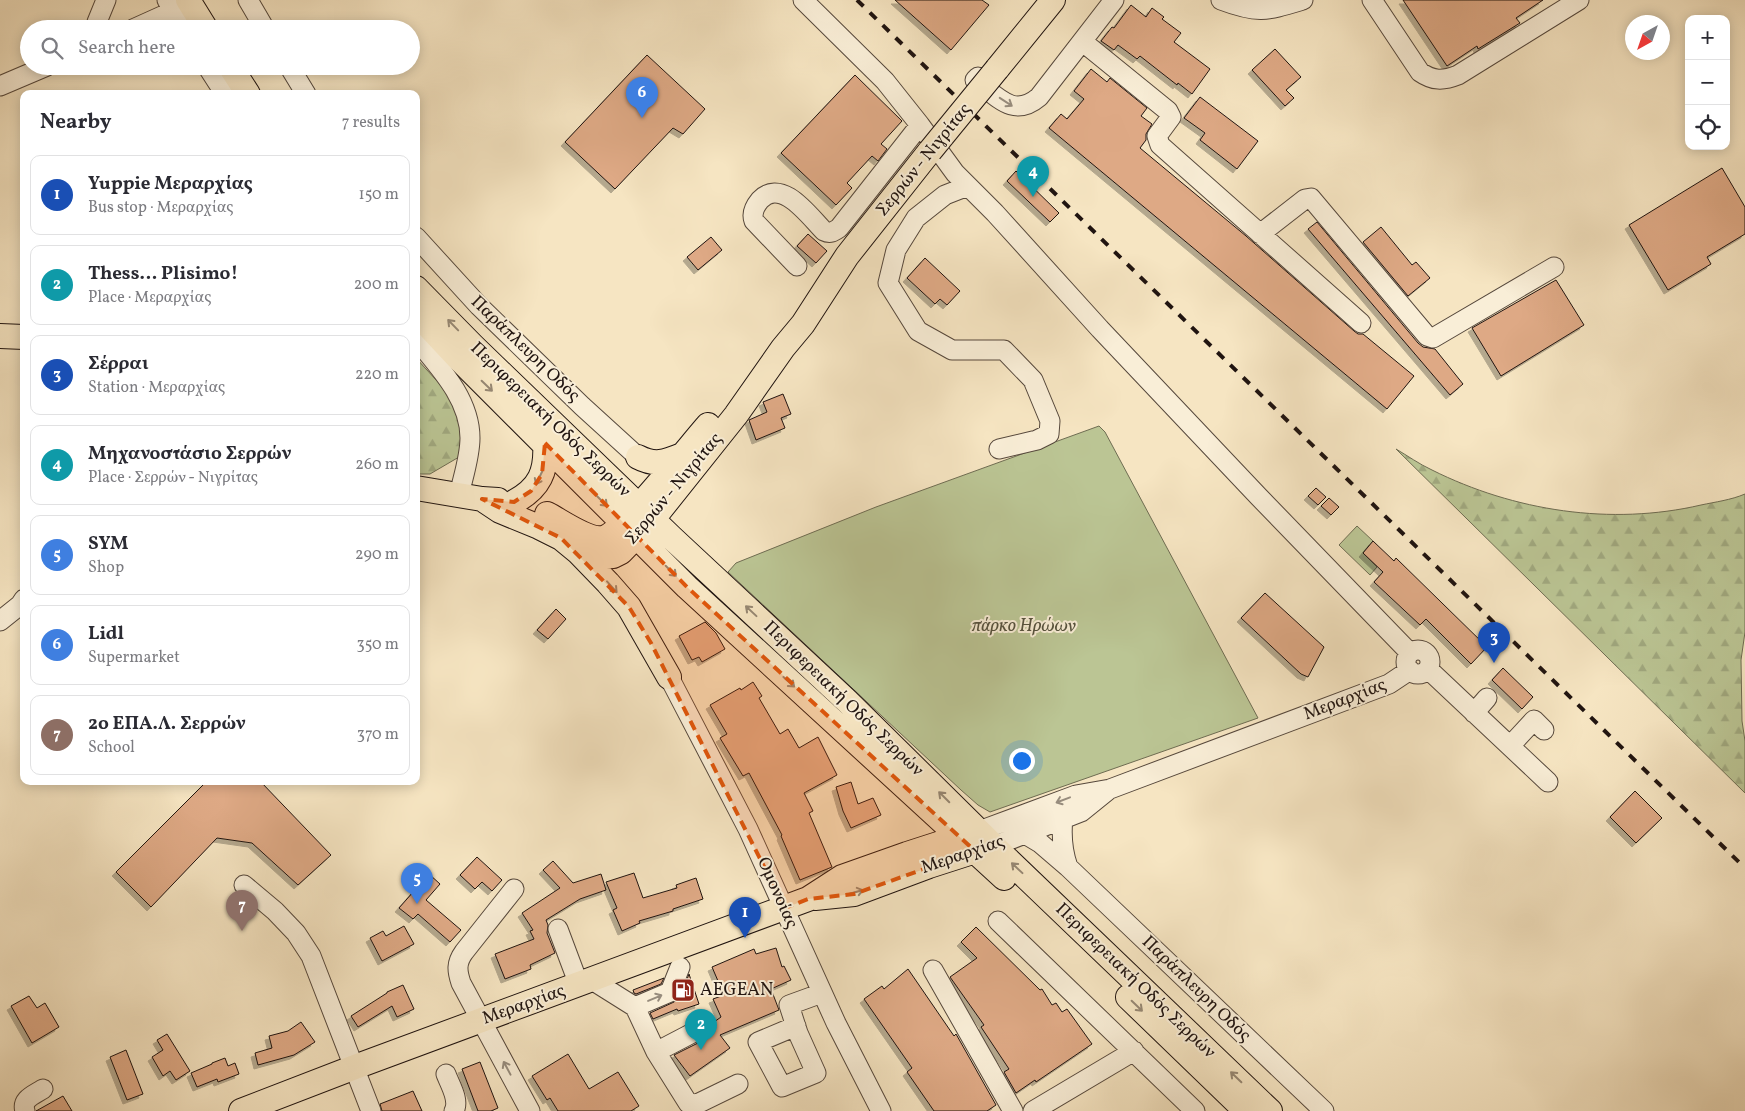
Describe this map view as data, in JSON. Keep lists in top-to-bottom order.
{
  "streets": {
    "main road": ["Σερρών - Νιγρίτας", "Περιφερειακή Οδός Σερρών", "Μεραρχίας"],
    "street": ["Παράπλευρη Οδός", "Ομονοίας"]
  },
  "crossings": [
    ["Σερρών - Νιγρίτας", "Περιφερειακή Οδός Σερρών"],
    ["Παράπλευρη Οδός", "Μεραρχίας"],
    ["Περιφερειακή Οδός Σερρών", "Μεραρχίας"],
    ["Μεραρχίας", "Ομονοίας"]
  ],
  "parks": ["πάρκο Ηρώων"],
  "places": {
    "fuel station": ["AEGEAN"]
  },
  "north": "bottom left",
  "page": {
    "map_buttons": ["+", "−"],
    "search": "Search here",
    "pins": [
      "6",
      "4",
      "3",
      "5",
      "7",
      "1",
      "2"
    ],
    "heading": ["Nearby", "7 results"],
    "list": [
      {
        "mark": "1",
        "name": "Yuppie Μεραρχίας",
        "note": "Bus stop · Μεραρχίας",
        "value": "150 m"
      },
      {
        "mark": "2",
        "name": "Thess… Plisimo!",
        "note": "Place · Μεραρχίας",
        "value": "200 m"
      },
      {
        "mark": "3",
        "name": "Σέρραι",
        "note": "Station · Μεραρχίας",
        "value": "220 m"
      },
      {
        "mark": "4",
        "name": "Μηχανοστάσιο Σερρών",
        "note": "Place · Σερρών - Νιγρίτας",
        "value": "260 m"
      },
      {
        "mark": "5",
        "name": "SYM",
        "note": "Shop",
        "value": "290 m"
      },
      {
        "mark": "6",
        "name": "Lidl",
        "note": "Supermarket",
        "value": "350 m"
      },
      {
        "mark": "7",
        "name": "2ο ΕΠΑ.Λ. Σερρών",
        "note": "School",
        "value": "370 m"
      }
    ]
  }
}
